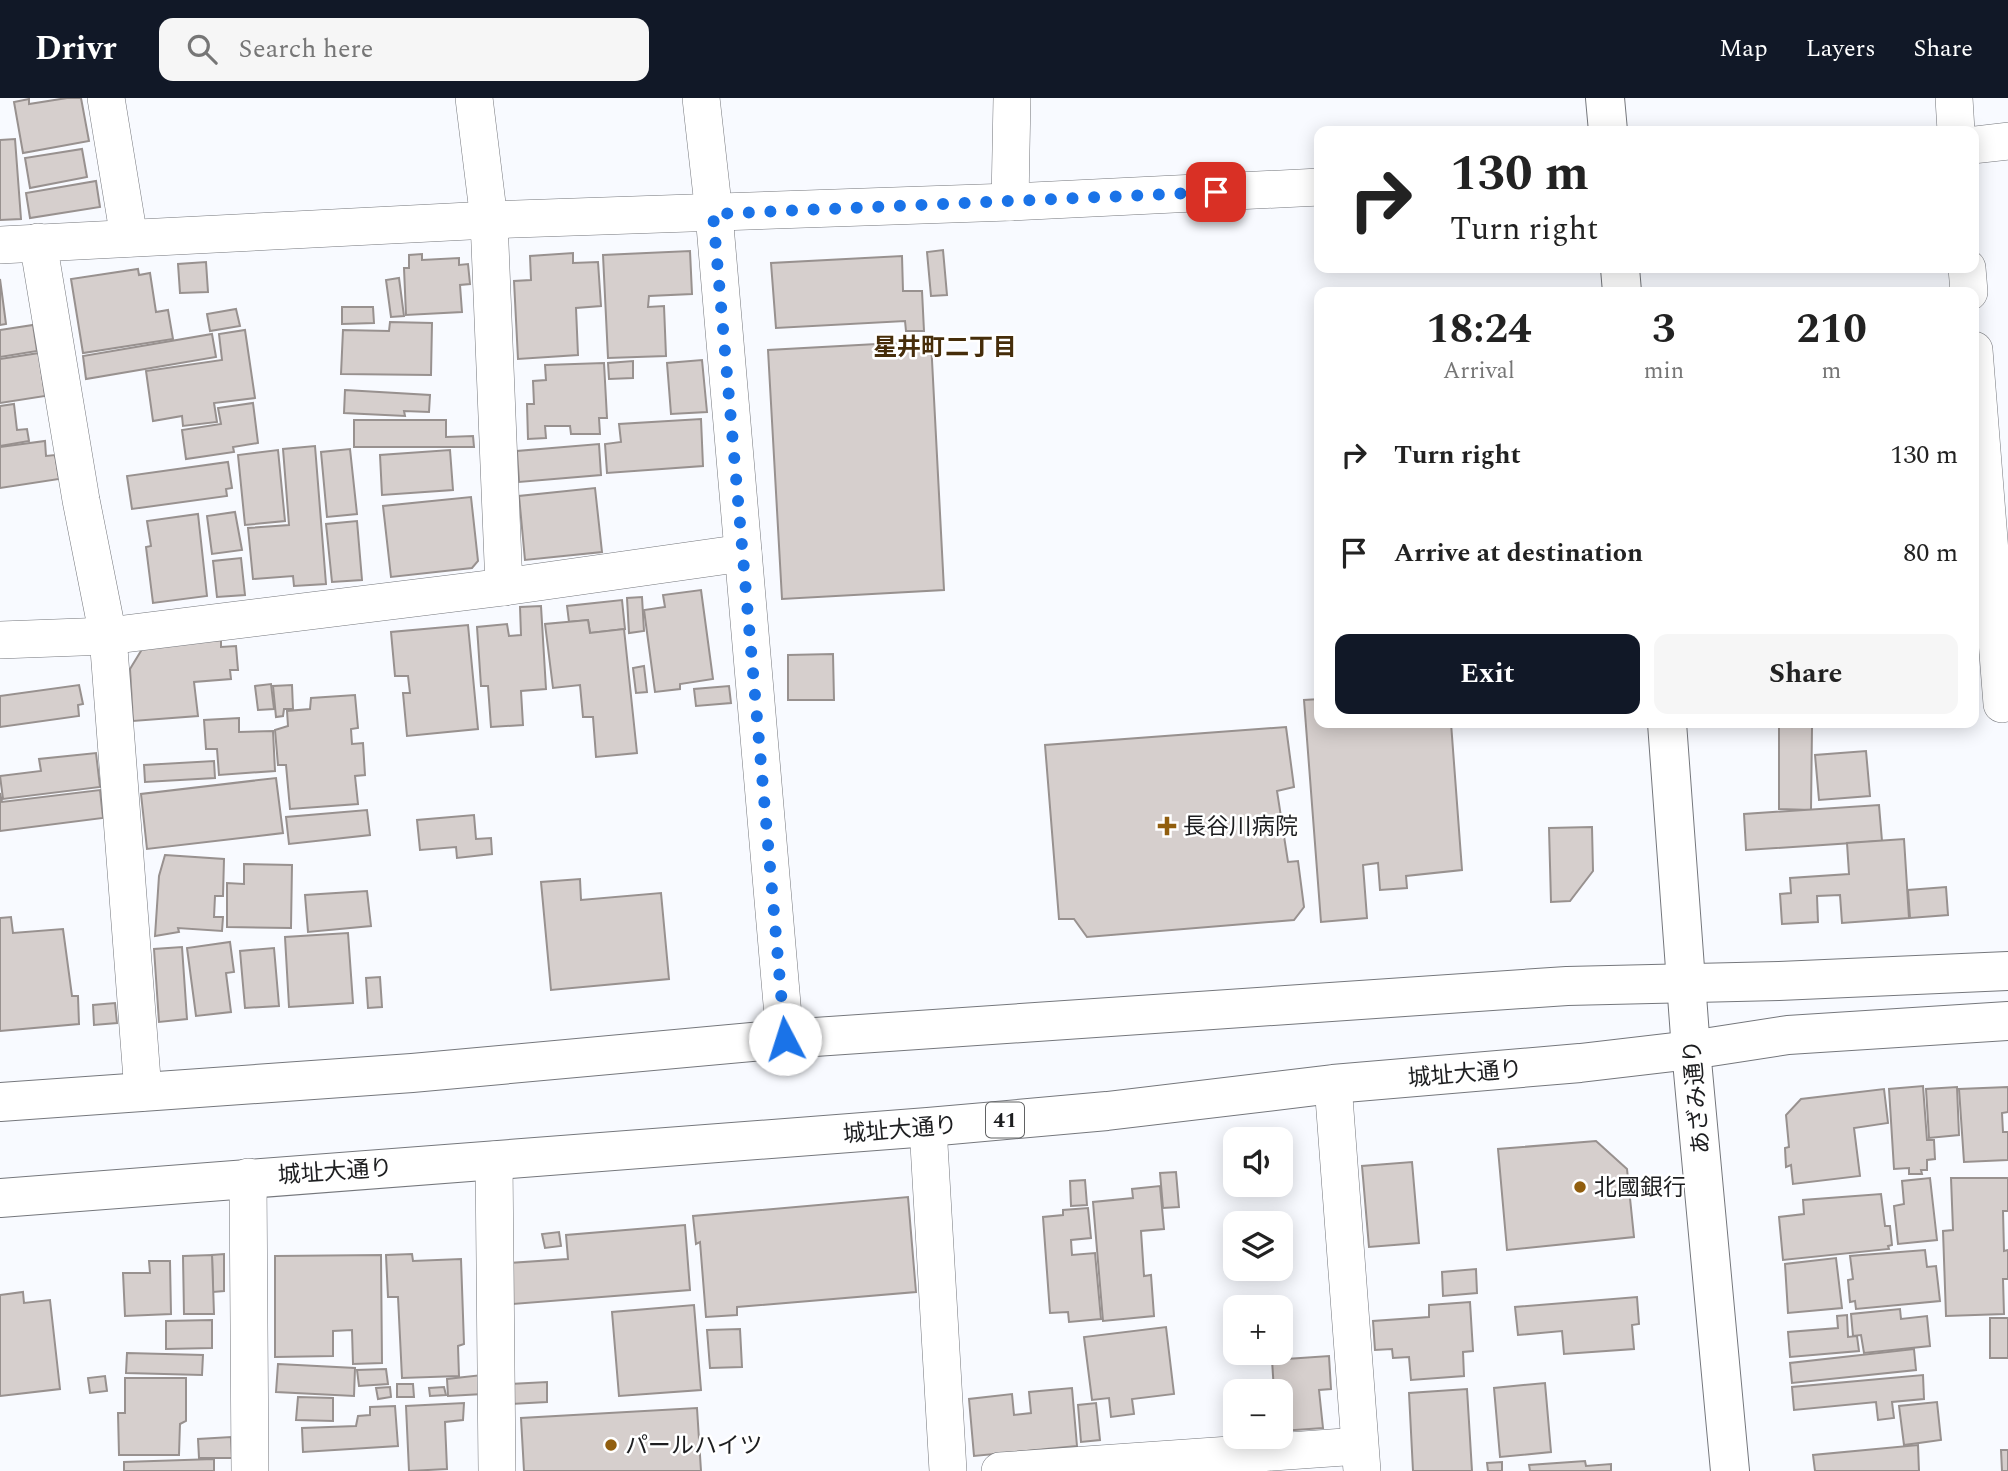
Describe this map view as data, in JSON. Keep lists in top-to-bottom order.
{
  "streets": {
    "main road": ["城址大通り", "あざみ通り", "41"]
  },
  "crossings": [
    ["城址大通り", "あざみ通り"]
  ],
  "districts": ["星井町二丁目"],
  "places": {
    "health": ["長谷川病院"],
    "other": ["北國銀行", "パールハイツ"]
  },
  "page": {
    "header": "Drivr",
    "search": "Search here",
    "nav": ["Map", "Layers", "Share"],
    "turn": ["130 m", "Turn right"],
    "eta": [
      "18:24",
      "Arrival",
      "3",
      "min",
      "210",
      "m"
    ],
    "list": [
      {
        "name": "Turn right",
        "value": "130 m"
      },
      {
        "name": "Arrive at destination",
        "value": "80 m"
      }
    ],
    "buttons": ["Exit", "Share"],
    "map_buttons": ["+", "−"]
  }
}
